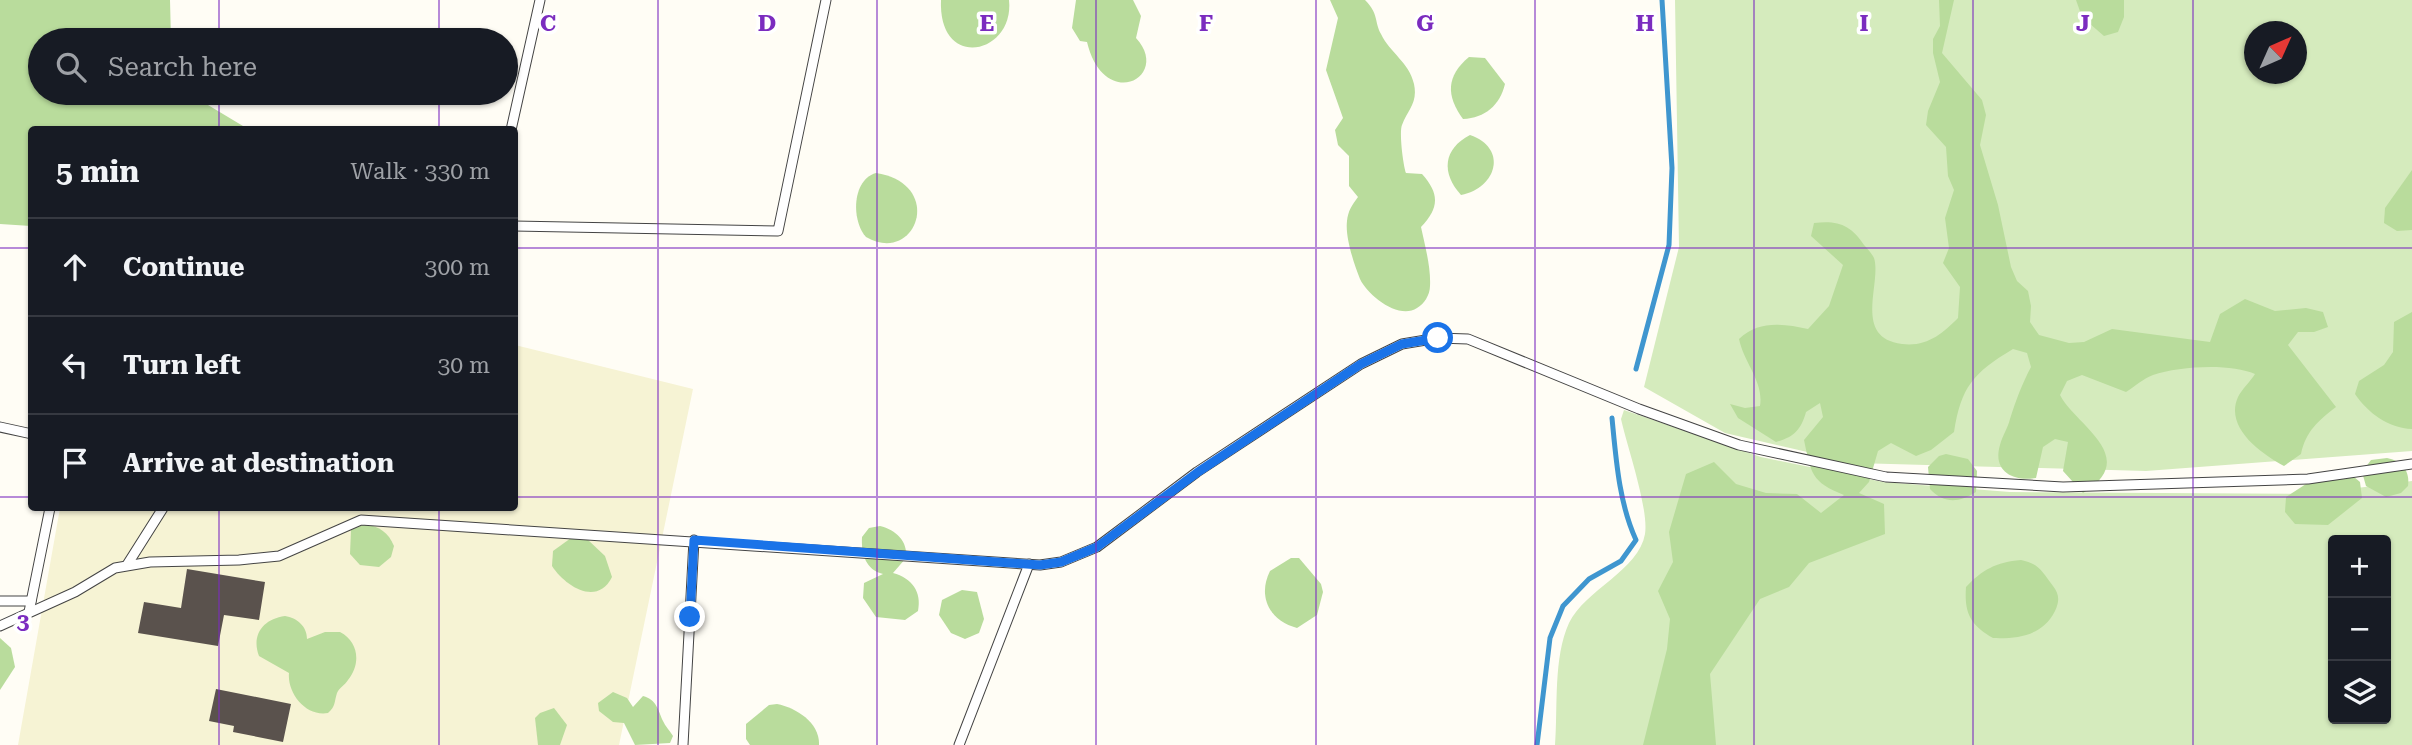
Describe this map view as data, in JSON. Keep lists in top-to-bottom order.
{
  "north": "top right",
  "page": {
    "search": "Search here",
    "heading": ["5 min", "Walk · 330 m"],
    "list": [
      ["Continue", "300 m"],
      ["Turn left", "30 m"],
      "Arrive at destination"
    ],
    "map_buttons": ["+", "−"]
  },
  "grid": {
    "columns": [
      "C",
      "D",
      "E",
      "F",
      "G",
      "H",
      "I",
      "J"
    ],
    "rows": ["3"]
  }
}
